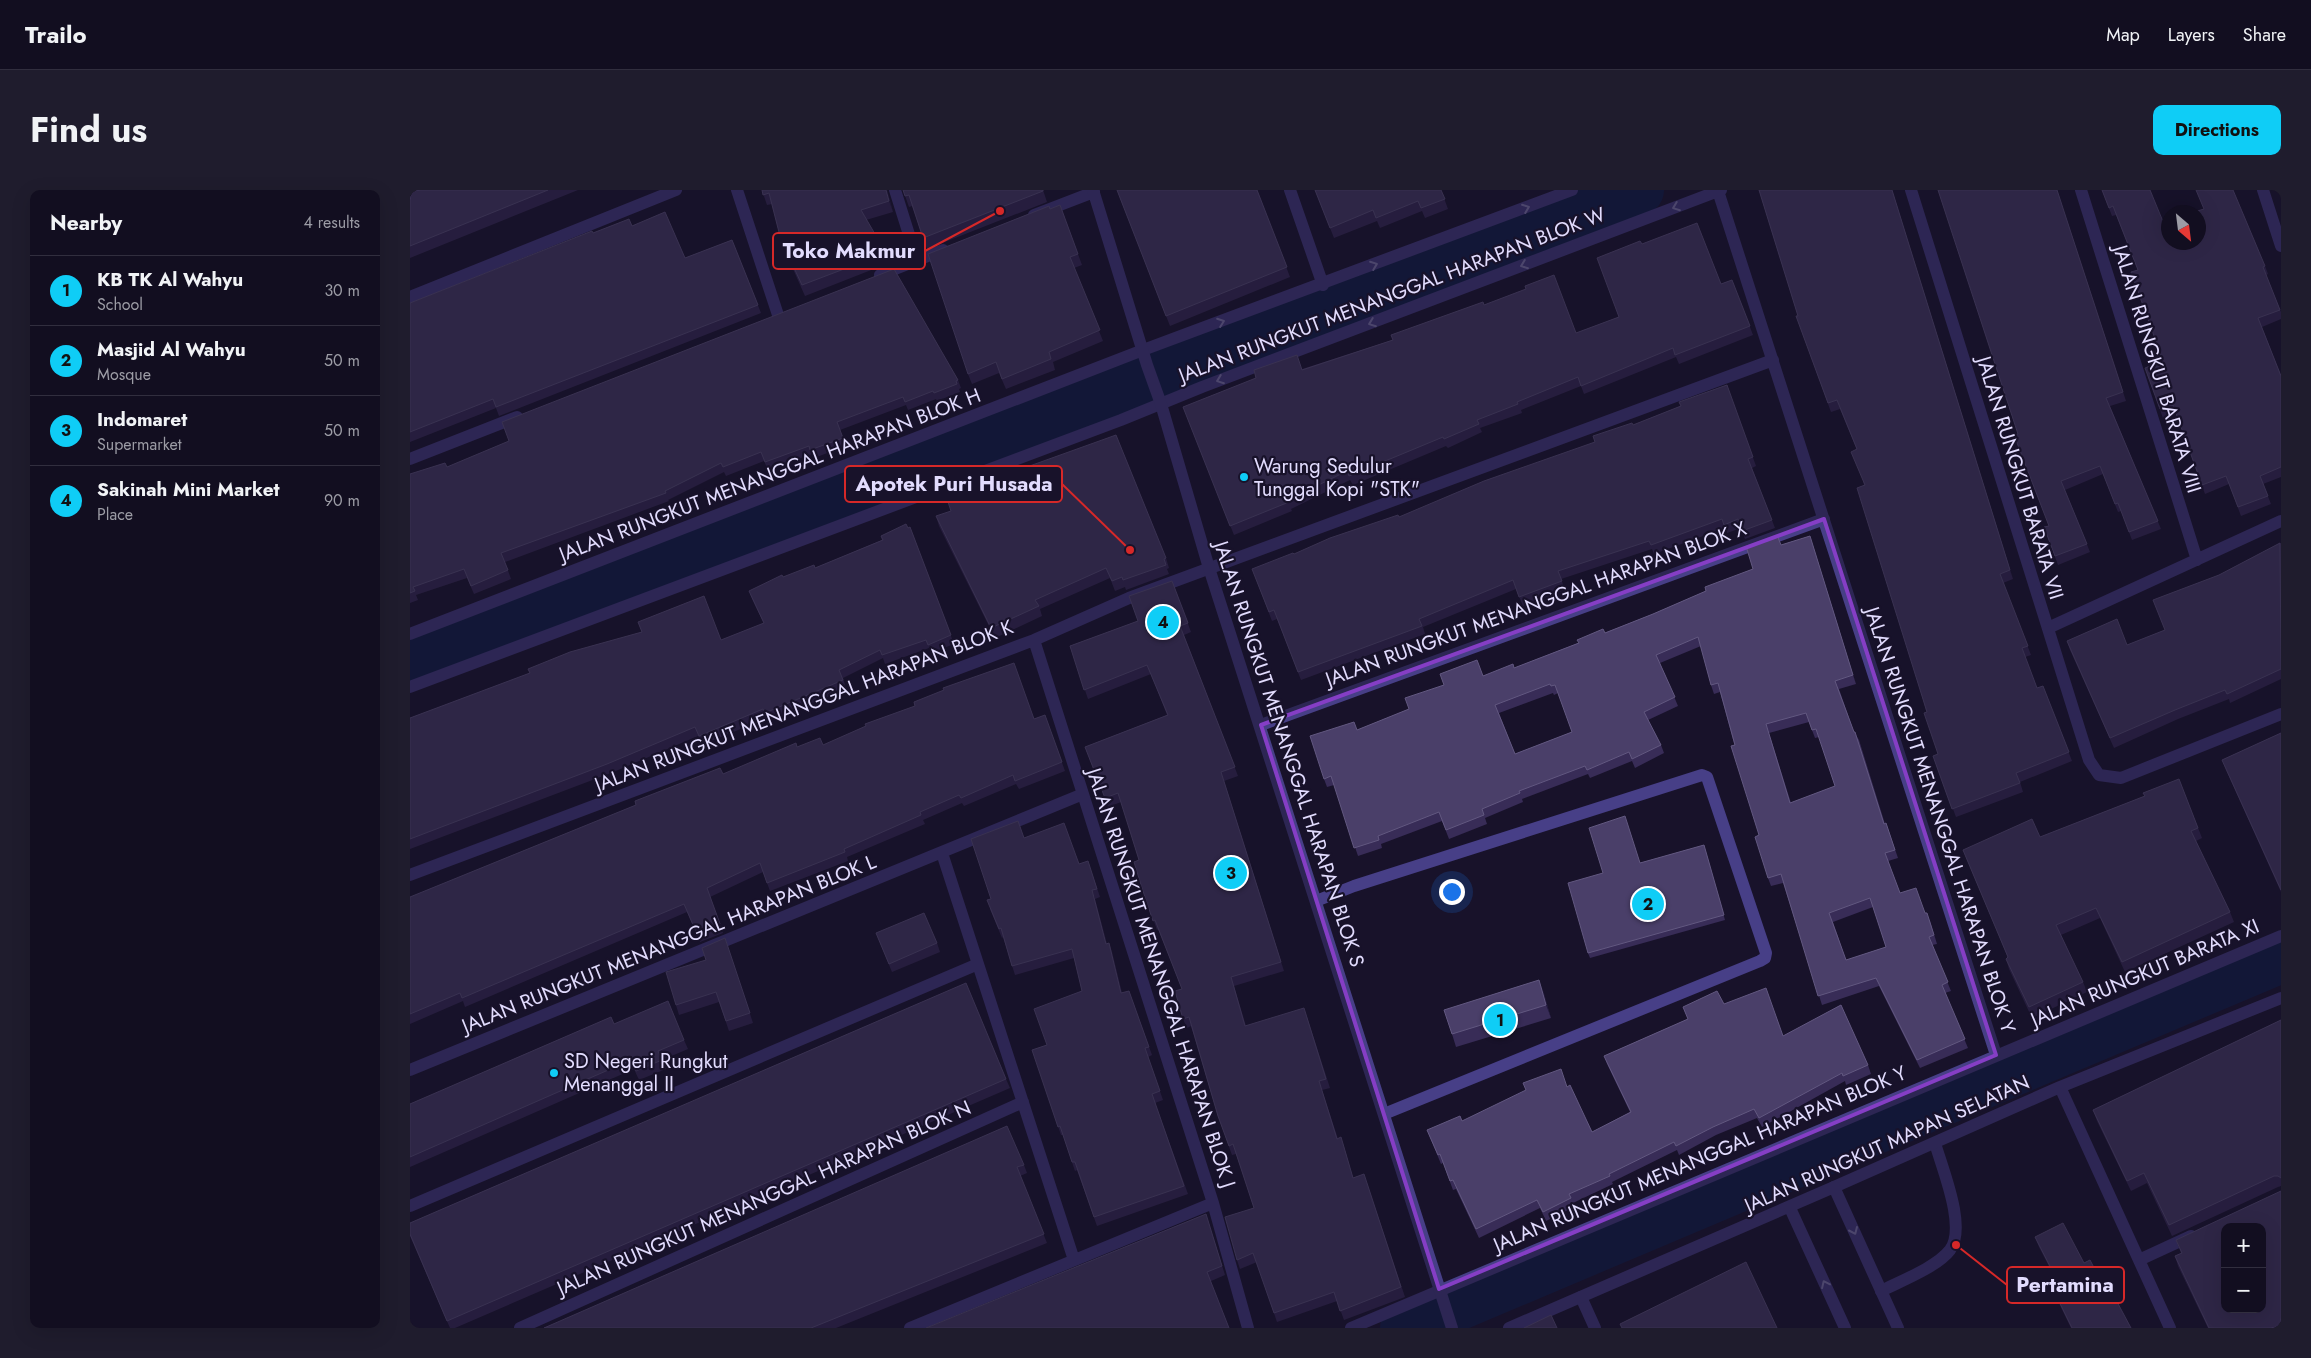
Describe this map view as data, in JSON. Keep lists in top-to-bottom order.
{
  "streets": {
    "street": [
      "JALAN RUNGKUT MENANGGAL HARAPAN BLOK W",
      "JALAN RUNGKUT BARATA VIII",
      "JALAN RUNGKUT MENANGGAL HARAPAN BLOK H",
      "JALAN RUNGKUT BARATA VII",
      "JALAN RUNGKUT MENANGGAL HARAPAN BLOK X",
      "JALAN RUNGKUT MENANGGAL HARAPAN BLOK K",
      "JALAN RUNGKUT MENANGGAL HARAPAN BLOK S",
      "JALAN RUNGKUT MENANGGAL HARAPAN BLOK Y",
      "JALAN RUNGKUT MENANGGAL HARAPAN BLOK L",
      "JALAN RUNGKUT BARATA XI",
      "JALAN RUNGKUT MENANGGAL HARAPAN BLOK J",
      "JALAN RUNGKUT MAPAN SELATAN",
      "JALAN RUNGKUT MENANGGAL HARAPAN BLOK N"
    ]
  },
  "crossings": [
    ["JALAN RUNGKUT MENANGGAL HARAPAN BLOK W", "JALAN RUNGKUT MENANGGAL HARAPAN BLOK S"],
    ["JALAN RUNGKUT MENANGGAL HARAPAN BLOK W", "JALAN RUNGKUT MENANGGAL HARAPAN BLOK Y"],
    ["JALAN RUNGKUT MENANGGAL HARAPAN BLOK H", "JALAN RUNGKUT MENANGGAL HARAPAN BLOK S"],
    ["JALAN RUNGKUT MENANGGAL HARAPAN BLOK X", "JALAN RUNGKUT MENANGGAL HARAPAN BLOK S"],
    ["JALAN RUNGKUT MENANGGAL HARAPAN BLOK X", "JALAN RUNGKUT MENANGGAL HARAPAN BLOK Y"],
    ["JALAN RUNGKUT MENANGGAL HARAPAN BLOK K", "JALAN RUNGKUT MENANGGAL HARAPAN BLOK S"],
    ["JALAN RUNGKUT MENANGGAL HARAPAN BLOK K", "JALAN RUNGKUT MENANGGAL HARAPAN BLOK J"],
    ["JALAN RUNGKUT MENANGGAL HARAPAN BLOK S", "JALAN RUNGKUT MENANGGAL HARAPAN BLOK Y"],
    ["JALAN RUNGKUT MENANGGAL HARAPAN BLOK Y", "JALAN RUNGKUT BARATA XI"],
    ["JALAN RUNGKUT MENANGGAL HARAPAN BLOK L", "JALAN RUNGKUT MENANGGAL HARAPAN BLOK J"]
  ],
  "one_way": ["JALAN RUNGKUT MENANGGAL HARAPAN BLOK W", "JALAN RUNGKUT MENANGGAL HARAPAN BLOK H"],
  "places": [
    "Toko Makmur",
    "Warung Sedulur Tunggal Kopi \"STK\"",
    "Apotek Puri Husada",
    "SD Negeri Rungkut Menanggal II",
    "Pertamina"
  ],
  "north": "bottom right",
  "page": {
    "header": "Trailo",
    "nav": ["Map", "Layers", "Share"],
    "title": "Find us",
    "buttons": "Directions",
    "heading": ["Nearby", "4 results"],
    "list": [
      {
        "mark": "1",
        "name": "KB TK Al Wahyu",
        "note": "School",
        "value": "30 m"
      },
      {
        "mark": "2",
        "name": "Masjid Al Wahyu",
        "note": "Mosque",
        "value": "50 m"
      },
      {
        "mark": "3",
        "name": "Indomaret",
        "note": "Supermarket",
        "value": "50 m"
      },
      {
        "mark": "4",
        "name": "Sakinah Mini Market",
        "note": "Place",
        "value": "90 m"
      }
    ],
    "pins": [
      "4",
      "3",
      "2",
      "1"
    ],
    "map_buttons": ["+", "−"]
  }
}
